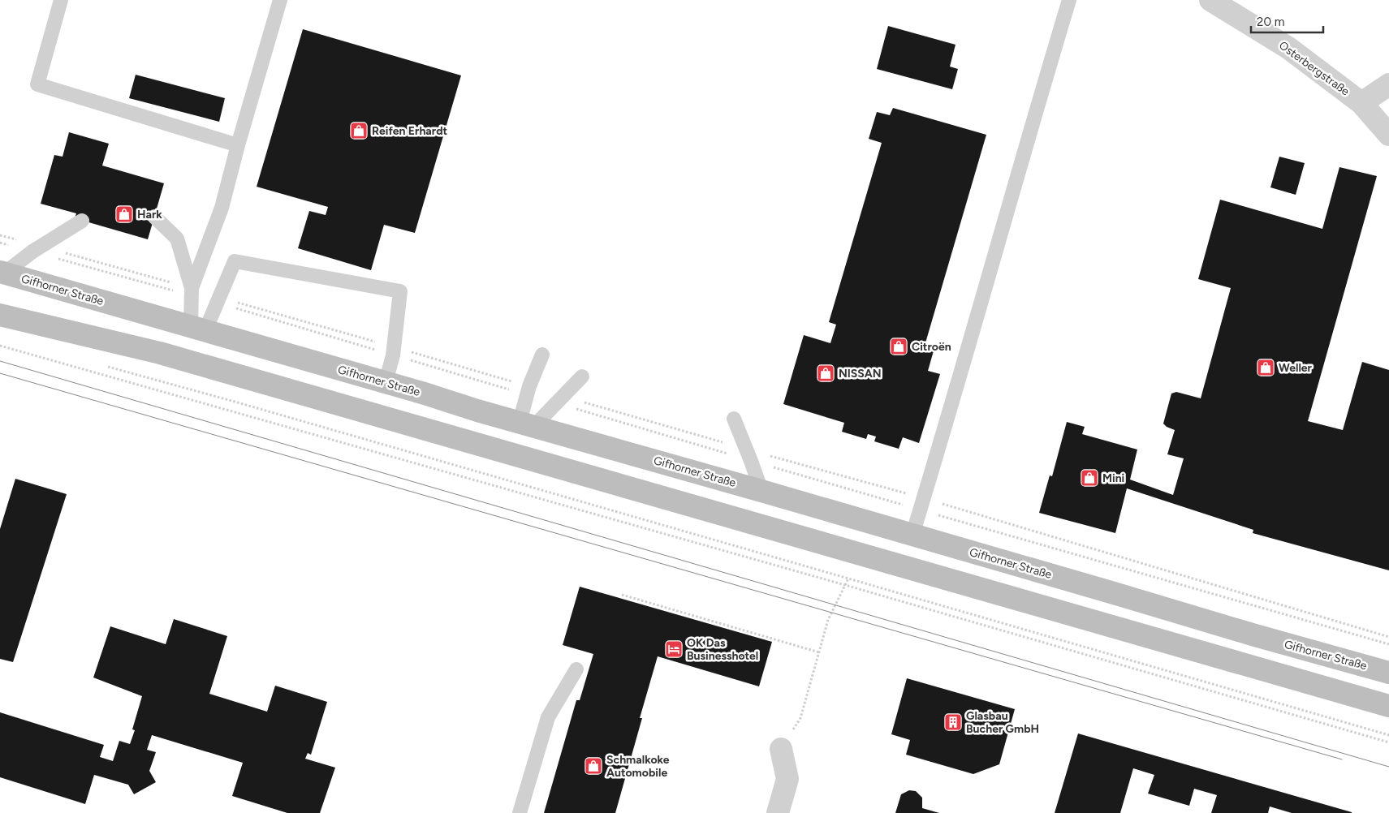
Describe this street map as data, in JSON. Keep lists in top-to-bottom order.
{
  "streets": {
    "main road": ["Gifhorner Straße"],
    "street": ["Osterbergstraße"]
  },
  "places": {
    "shop": [
      "Reifen Erhardt",
      "Hark",
      "Citroën",
      "Weller",
      "NISSAN",
      "Mini",
      "Schmalkoke Automobile"
    ],
    "hotel": ["OK Das Businesshotel"],
    "building": ["Glasbau Bucher GmbH"]
  },
  "scale_bar": "20 m"
}
